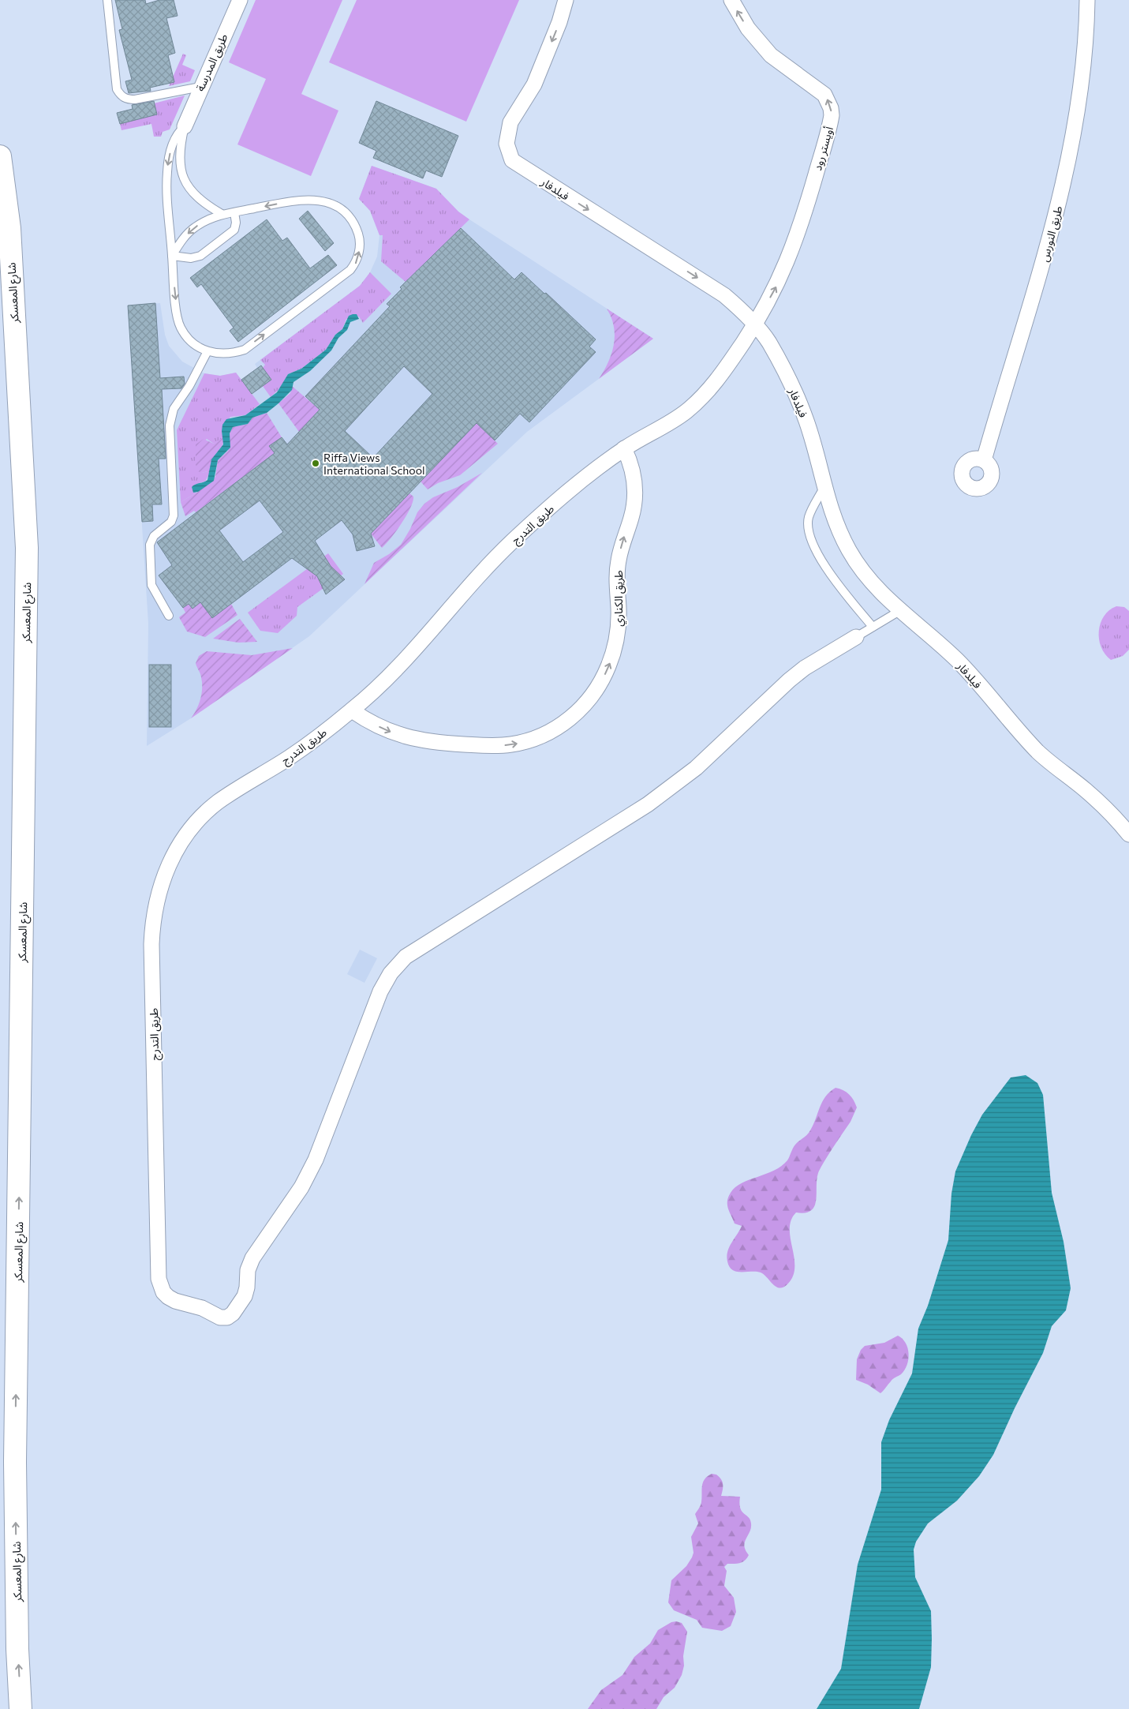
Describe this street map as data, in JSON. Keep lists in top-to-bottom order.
{
  "streets": {
    "main road": ["شارع المعسكر"],
    "street": [
      "طريق المدرسة",
      "أويستر رود",
      "فيلدفار",
      "طريق النورس",
      "طريق التدرج",
      "طريق الكناري"
    ]
  },
  "crossings": [
    ["أويستر رود", "فيلدفار"],
    ["أويستر رود", "طريق التدرج"],
    ["فيلدفار", "طريق التدرج"],
    ["طريق التدرج", "طريق الكناري"]
  ],
  "one_way": ["أويستر رود", "شارع المعسكر"],
  "places": ["Riffa Views International School"]
}
